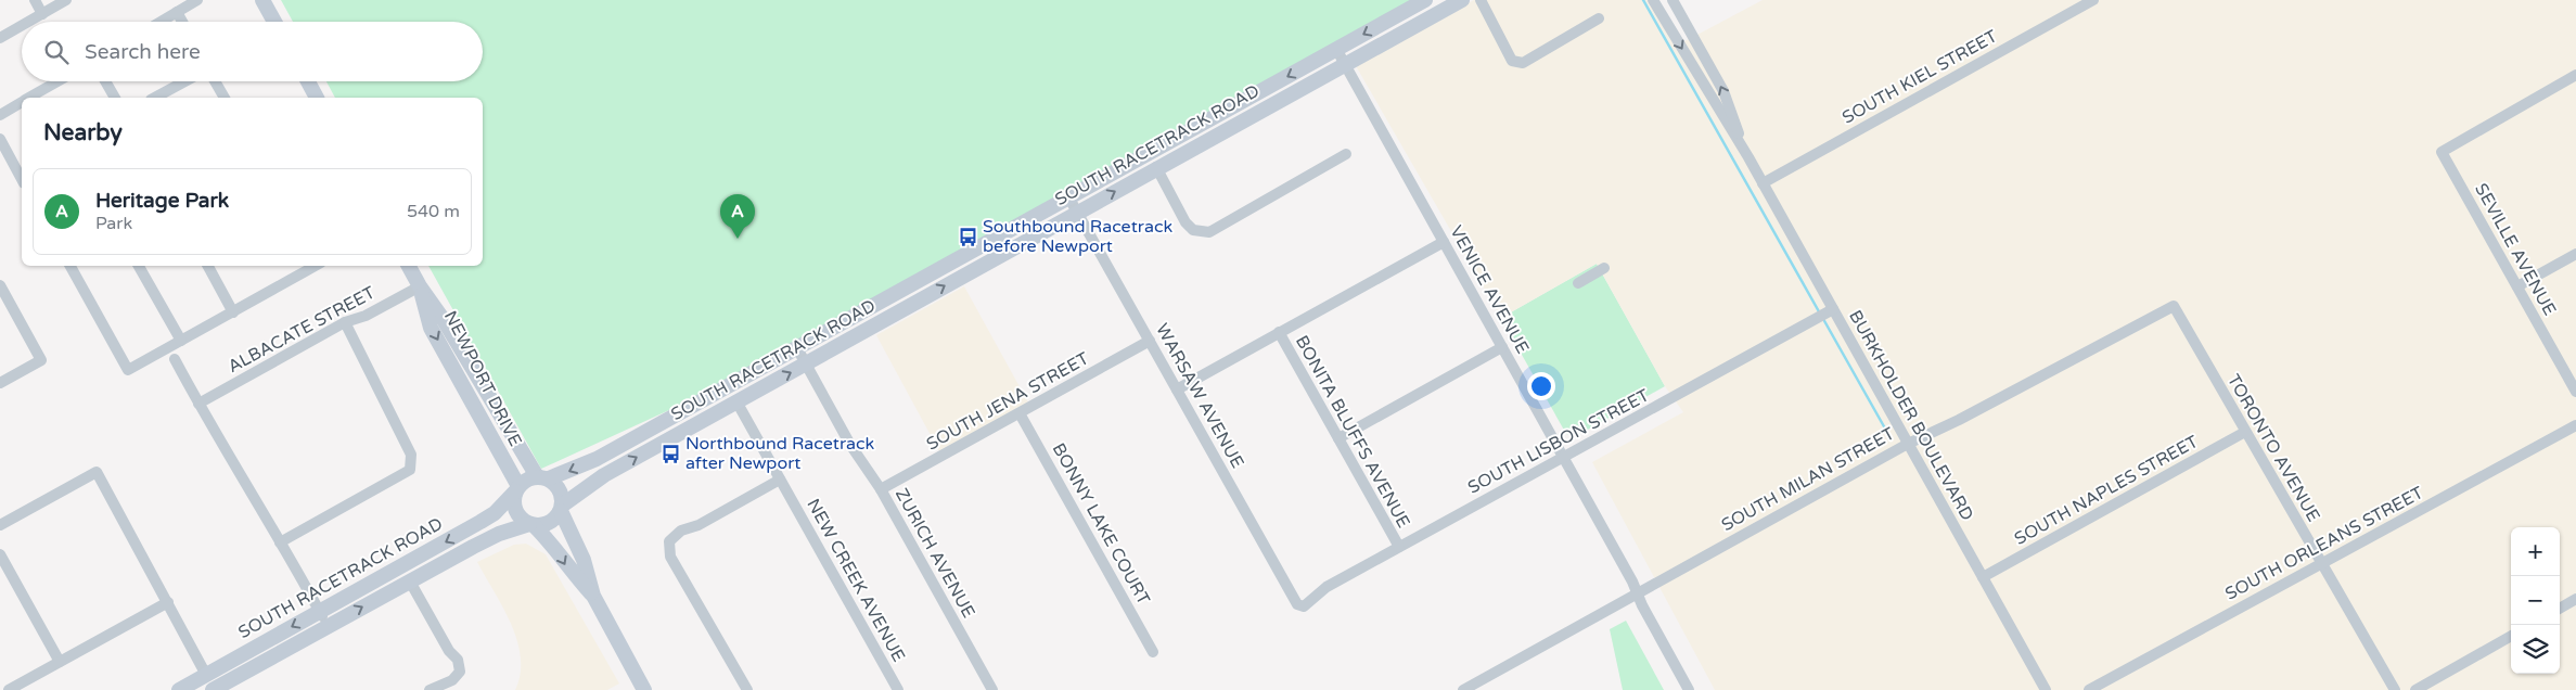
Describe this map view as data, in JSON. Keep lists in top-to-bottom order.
{
  "streets": {
    "main road": ["SOUTH RACETRACK ROAD", "NEWPORT DRIVE"],
    "street": [
      "SOUTH KIEL STREET",
      "SEVILLE AVENUE",
      "VENICE AVENUE",
      "ALBACATE STREET",
      "WARSAW AVENUE",
      "SOUTH JENA STREET",
      "BURKHOLDER BOULEVARD",
      "BONITA BLUFFS AVENUE",
      "SOUTH LISBON STREET",
      "TORONTO AVENUE",
      "SOUTH MILAN STREET",
      "SOUTH NAPLES STREET",
      "BONNY LAKE COURT",
      "SOUTH ORLEANS STREET",
      "ZURICH AVENUE",
      "NEW CREEK AVENUE"
    ]
  },
  "crossings": [
    ["SOUTH KIEL STREET", "BURKHOLDER BOULEVARD"],
    ["SOUTH RACETRACK ROAD", "VENICE AVENUE"],
    ["SOUTH RACETRACK ROAD", "NEWPORT DRIVE"],
    ["SOUTH RACETRACK ROAD", "WARSAW AVENUE"],
    ["SOUTH RACETRACK ROAD", "ZURICH AVENUE"],
    ["SOUTH RACETRACK ROAD", "NEW CREEK AVENUE"],
    ["VENICE AVENUE", "SOUTH LISBON STREET"],
    ["VENICE AVENUE", "SOUTH MILAN STREET"],
    ["ALBACATE STREET", "NEWPORT DRIVE"],
    ["WARSAW AVENUE", "SOUTH JENA STREET"],
    ["WARSAW AVENUE", "SOUTH LISBON STREET"],
    ["SOUTH JENA STREET", "BONNY LAKE COURT"],
    ["SOUTH JENA STREET", "ZURICH AVENUE"],
    ["BURKHOLDER BOULEVARD", "SOUTH LISBON STREET"],
    ["BURKHOLDER BOULEVARD", "SOUTH MILAN STREET"],
    ["BURKHOLDER BOULEVARD", "SOUTH NAPLES STREET"],
    ["BONITA BLUFFS AVENUE", "SOUTH LISBON STREET"],
    ["TORONTO AVENUE", "SOUTH MILAN STREET"],
    ["TORONTO AVENUE", "SOUTH NAPLES STREET"],
    ["TORONTO AVENUE", "SOUTH ORLEANS STREET"]
  ],
  "places": {
    "bus stop": ["Southbound Racetrack before Newport", "Northbound Racetrack after Newport"]
  },
  "page": {
    "search": "Search here",
    "heading": "Nearby",
    "list": [
      {
        "mark": "A",
        "name": "Heritage Park",
        "note": "Park",
        "value": "540 m"
      }
    ],
    "pins": "A",
    "map_buttons": ["+", "−"]
  }
}
